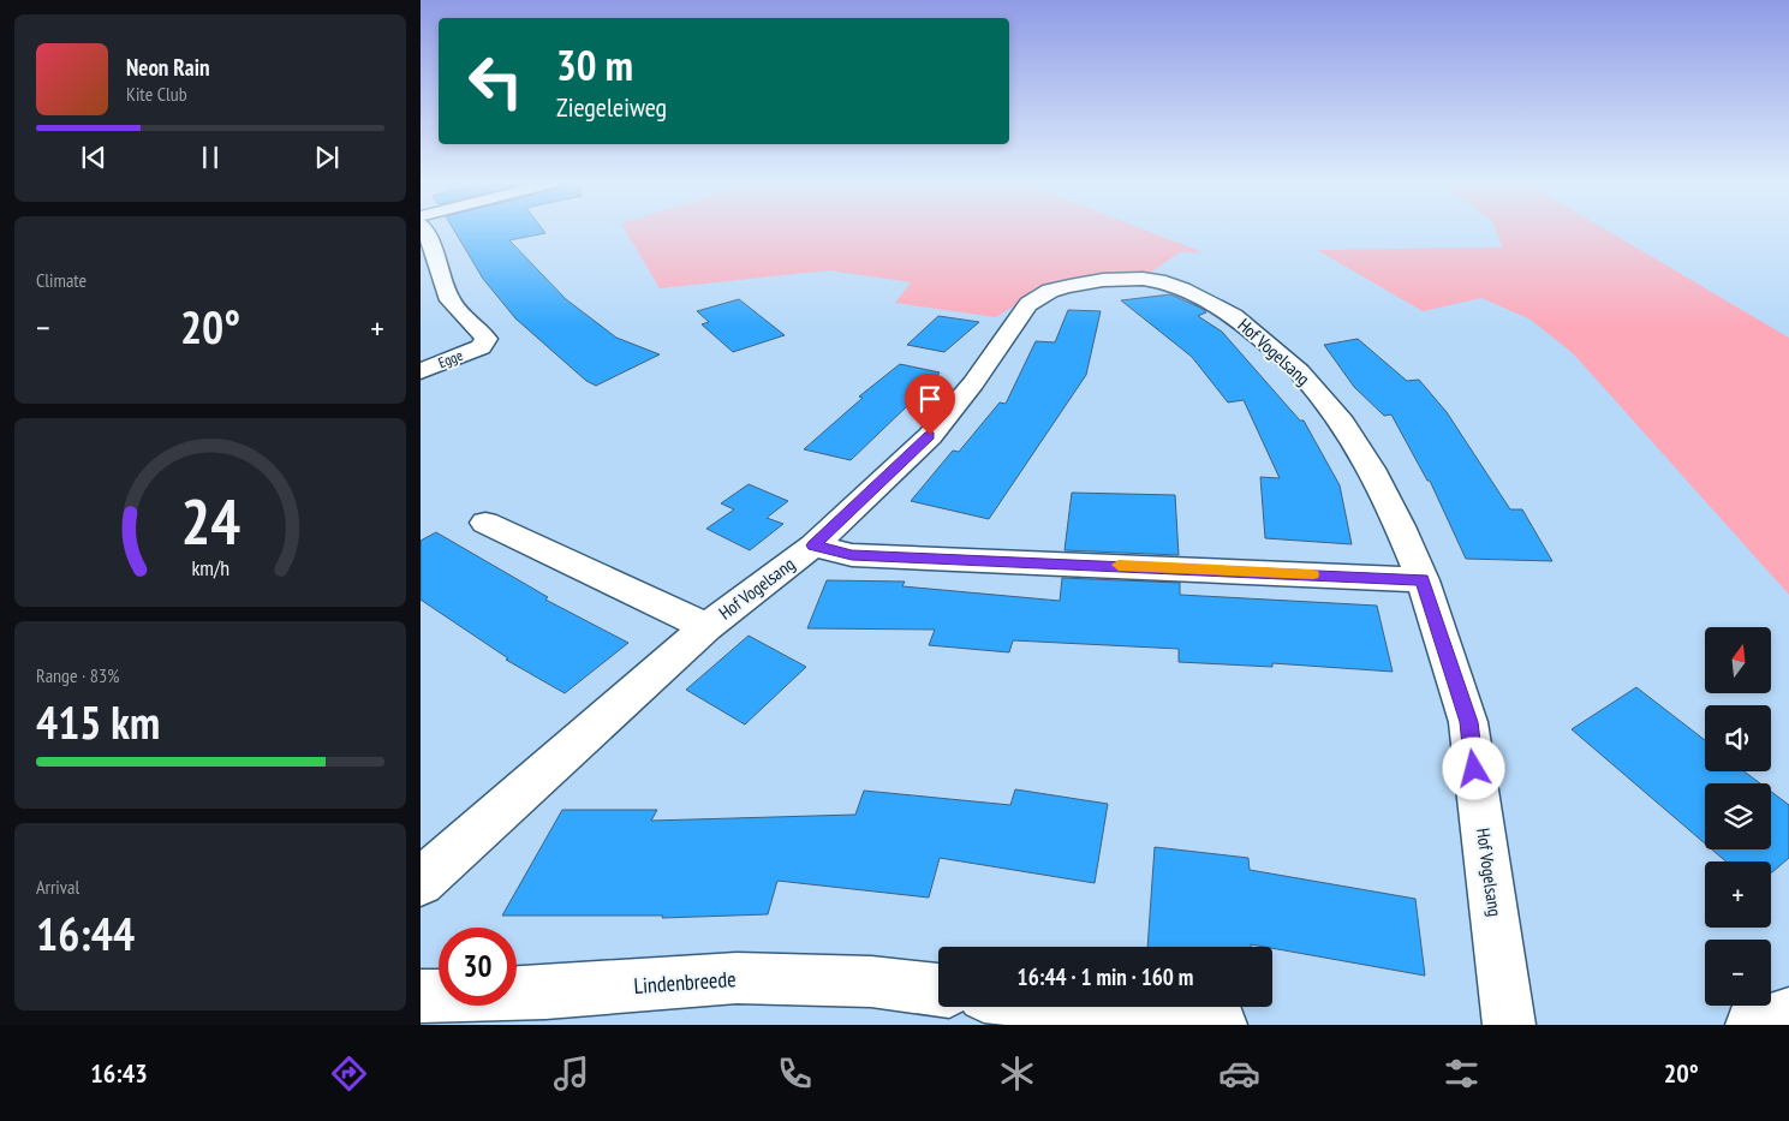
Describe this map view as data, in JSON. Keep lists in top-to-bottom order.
{
  "streets": {
    "street": ["Hof Vogelsang", "Egge", "Lindenbreede"]
  },
  "north": "top",
  "page": {
    "turn": ["30 m", "Ziegeleiweg"],
    "song": ["Neon Rain", "Kite Club"],
    "tile": [
      "Climate",
      ["Range · 83%", "415 km"],
      ["Arrival", "16:44"]
    ],
    "heat": ["−", "20°", "+"],
    "map_buttons": ["+", "−"],
    "limit": "30",
    "trip": "16:44 · 1 min · 160 m",
    "tabs": ["16:43", "20°"],
    "gauge": ["24", "km/h"]
  }
}
